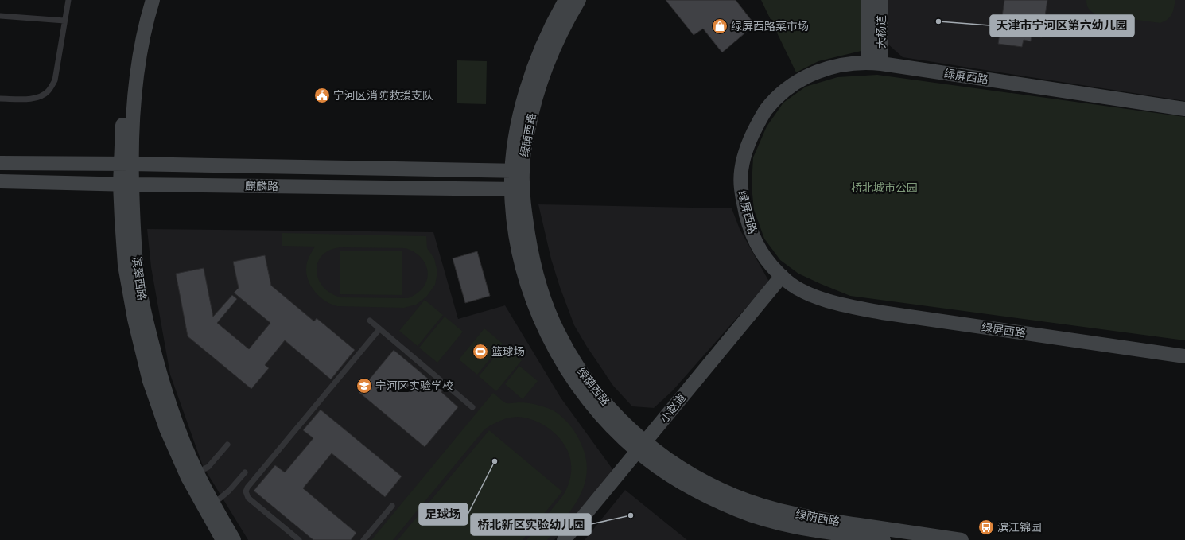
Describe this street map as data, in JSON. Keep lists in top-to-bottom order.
{
  "streets": {
    "street": [
      "大杨道",
      "绿屏西路",
      "绿荫西路",
      "麒麟路",
      "滨翠西路",
      "小赵道"
    ]
  },
  "crossings": [
    ["大杨道", "绿屏西路"],
    ["绿屏西路", "小赵道"],
    ["绿荫西路", "麒麟路"],
    ["绿荫西路", "小赵道"],
    ["麒麟路", "滨翠西路"]
  ],
  "parks": ["桥北城市公园"],
  "places": {
    "other": ["天津市宁河区第六幼儿园", "足球场", "桥北新区实验幼儿园"],
    "shop": ["绿屏西路菜市场"],
    "public building": ["宁河区消防救援支队"],
    "sports": ["篮球场"],
    "school or university": ["宁河区实验学校"],
    "bus stop": ["滨江锦园"]
  }
}
